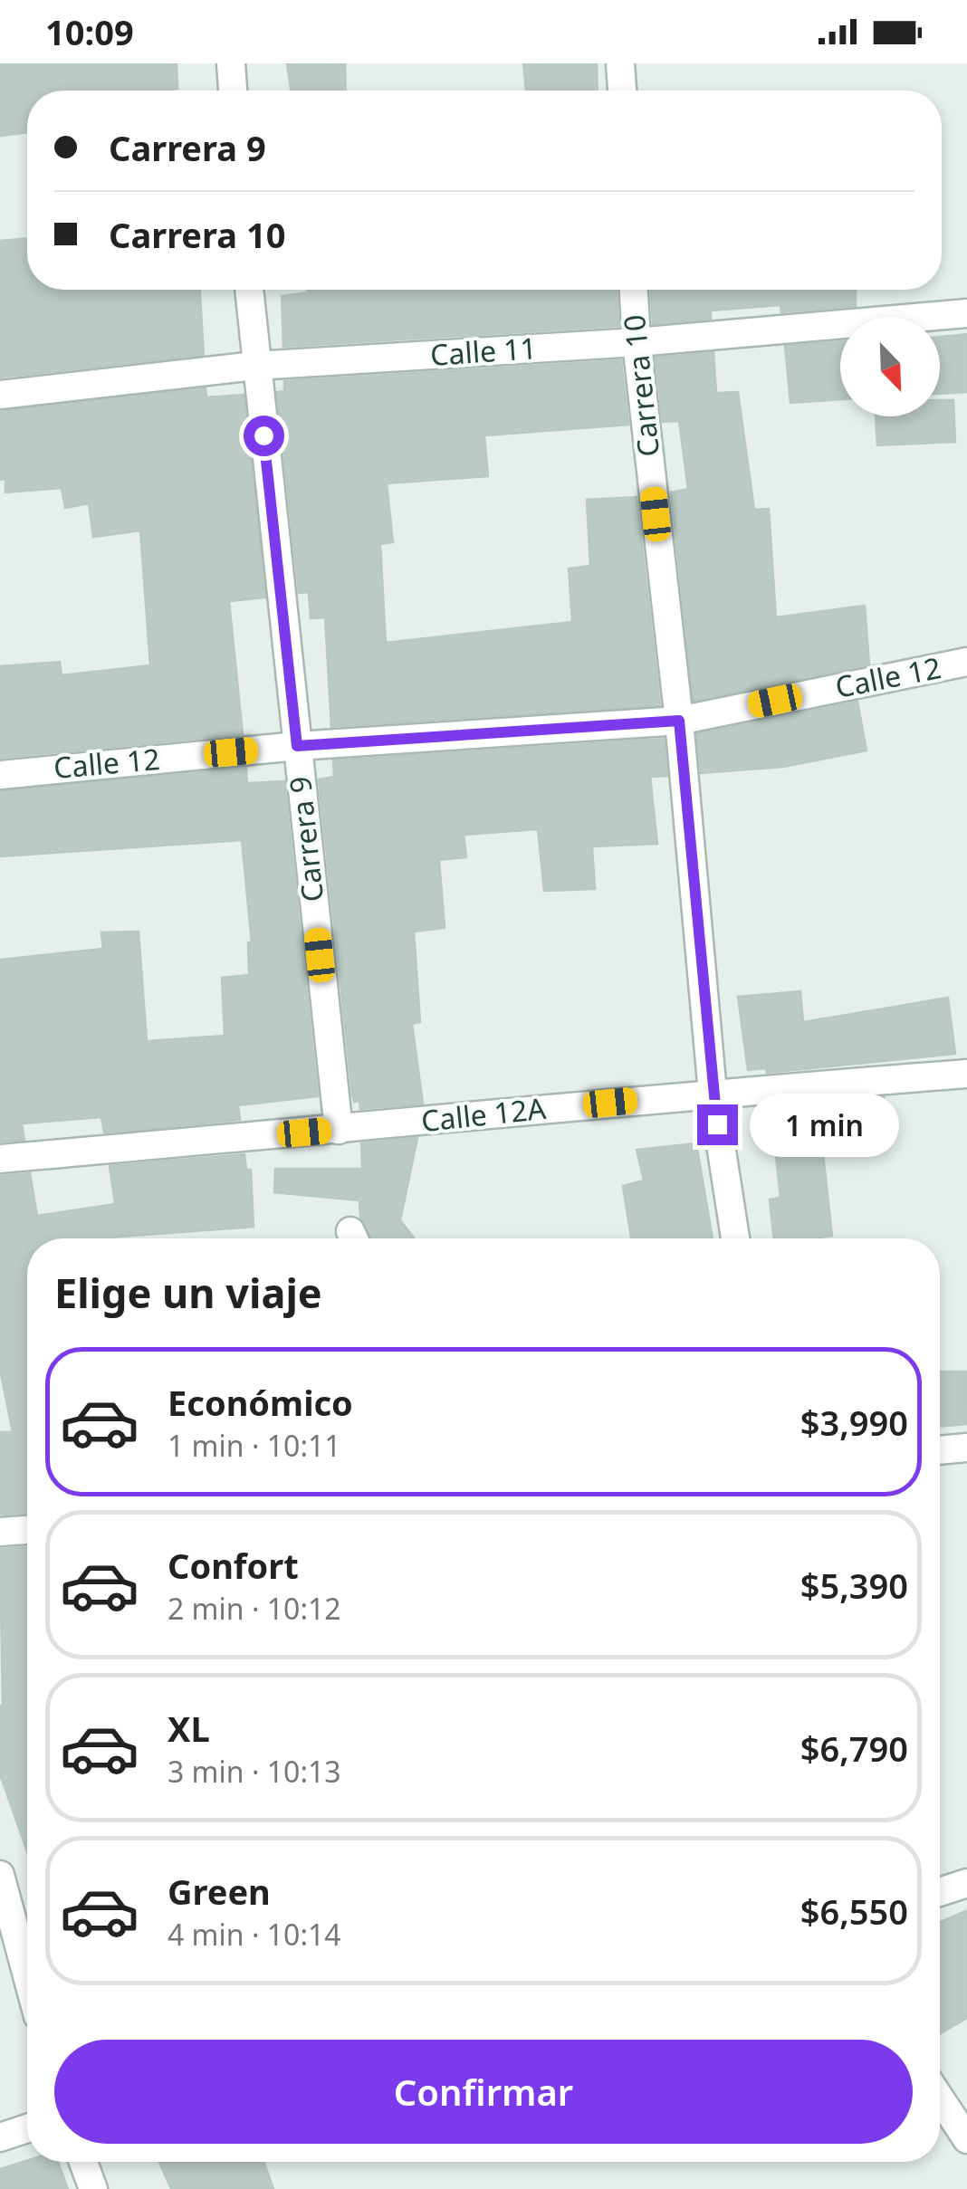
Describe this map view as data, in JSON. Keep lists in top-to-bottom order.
{
  "streets": {
    "street": [
      "Calle 11",
      "Carrera 10",
      "Calle 12",
      "Carrera 9",
      "Calle 12A"
    ]
  },
  "crossings": [
    ["Calle 11", "Carrera 10"],
    ["Calle 11", "Carrera 9"],
    ["Carrera 10", "Calle 12"],
    ["Carrera 10", "Calle 12A"],
    ["Calle 12", "Carrera 9"],
    ["Carrera 9", "Calle 12A"]
  ],
  "north": "bottom right",
  "page": {
    "status": "10:09",
    "banner": ["Carrera 9", "Carrera 10"],
    "bubble": "1 min",
    "heading": "Elige un viaje",
    "list": [
      {
        "name": "Económico",
        "note": "1 min · 10:11",
        "value": "$3,990"
      },
      {
        "name": "Confort",
        "note": "2 min · 10:12",
        "value": "$5,390"
      },
      {
        "name": "XL",
        "note": "3 min · 10:13",
        "value": "$6,790"
      },
      {
        "name": "Green",
        "note": "4 min · 10:14",
        "value": "$6,550"
      }
    ],
    "buttons": "Confirmar"
  }
}
